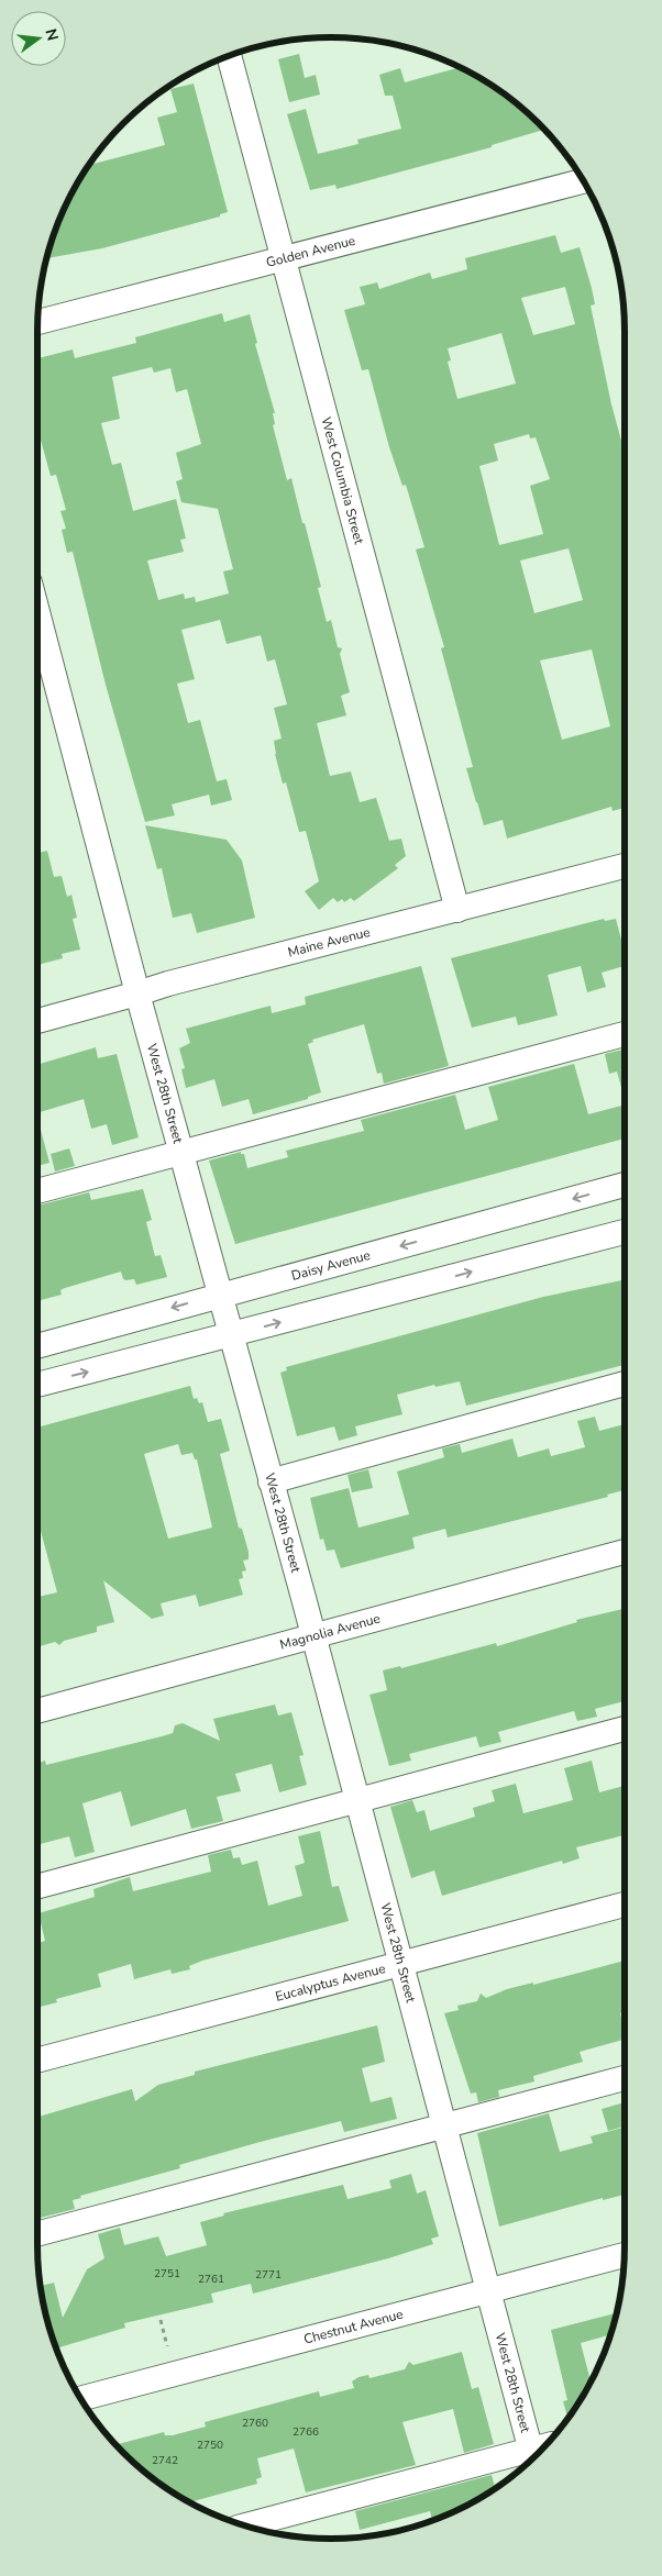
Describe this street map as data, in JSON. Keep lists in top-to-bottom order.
{
  "streets": {
    "street": [
      "Golden Avenue",
      "West Columbia Street",
      "Maine Avenue",
      "West 28th Street",
      "Daisy Avenue",
      "Magnolia Avenue",
      "Eucalyptus Avenue",
      "Chestnut Avenue"
    ]
  },
  "crossings": [
    ["Golden Avenue", "West Columbia Street"],
    ["West Columbia Street", "Maine Avenue"],
    ["Maine Avenue", "West 28th Street"],
    ["West 28th Street", "Daisy Avenue"],
    ["West 28th Street", "Magnolia Avenue"],
    ["West 28th Street", "Eucalyptus Avenue"],
    ["West 28th Street", "Chestnut Avenue"]
  ],
  "house_numbers": [
    "2751",
    "2771",
    "2761",
    "2760",
    "2766",
    "2750",
    "2742"
  ],
  "north": "right"
}
